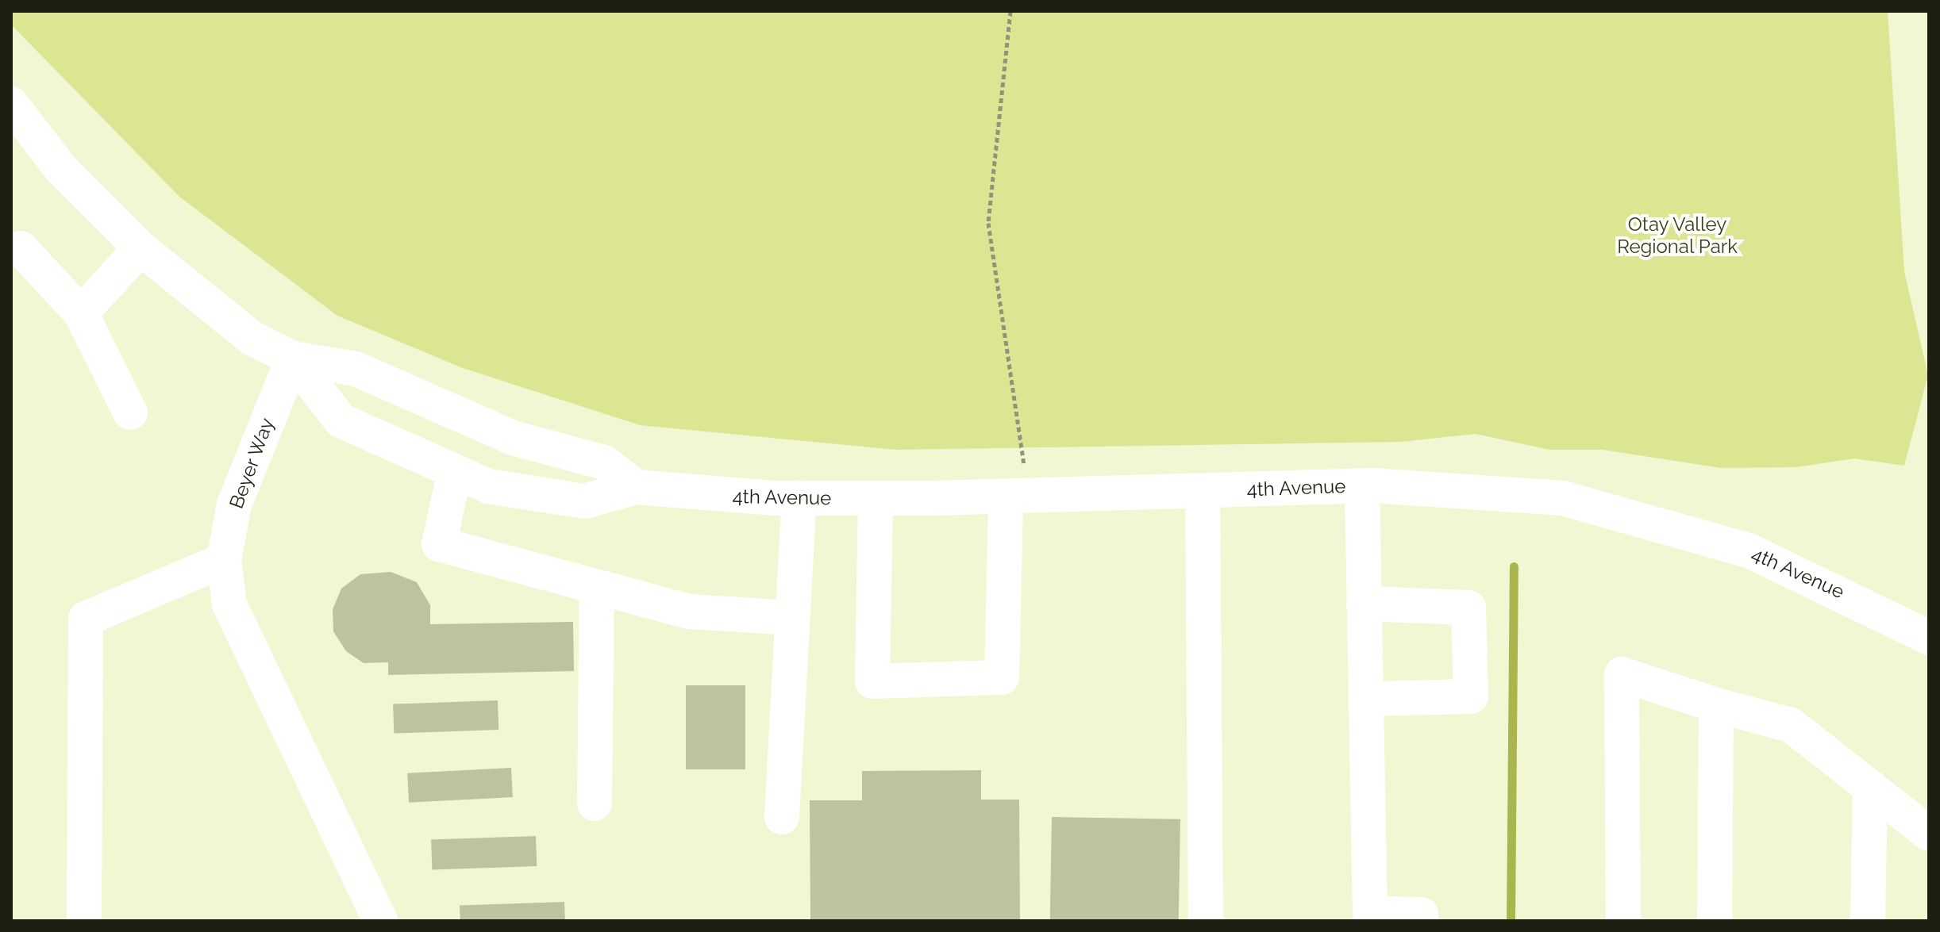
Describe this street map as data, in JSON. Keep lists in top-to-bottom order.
{
  "streets": {
    "main road": ["Beyer Way", "4th Avenue"]
  },
  "crossings": [
    ["Beyer Way", "4th Avenue"]
  ],
  "parks": ["Otay Valley Regional Park"]
}
